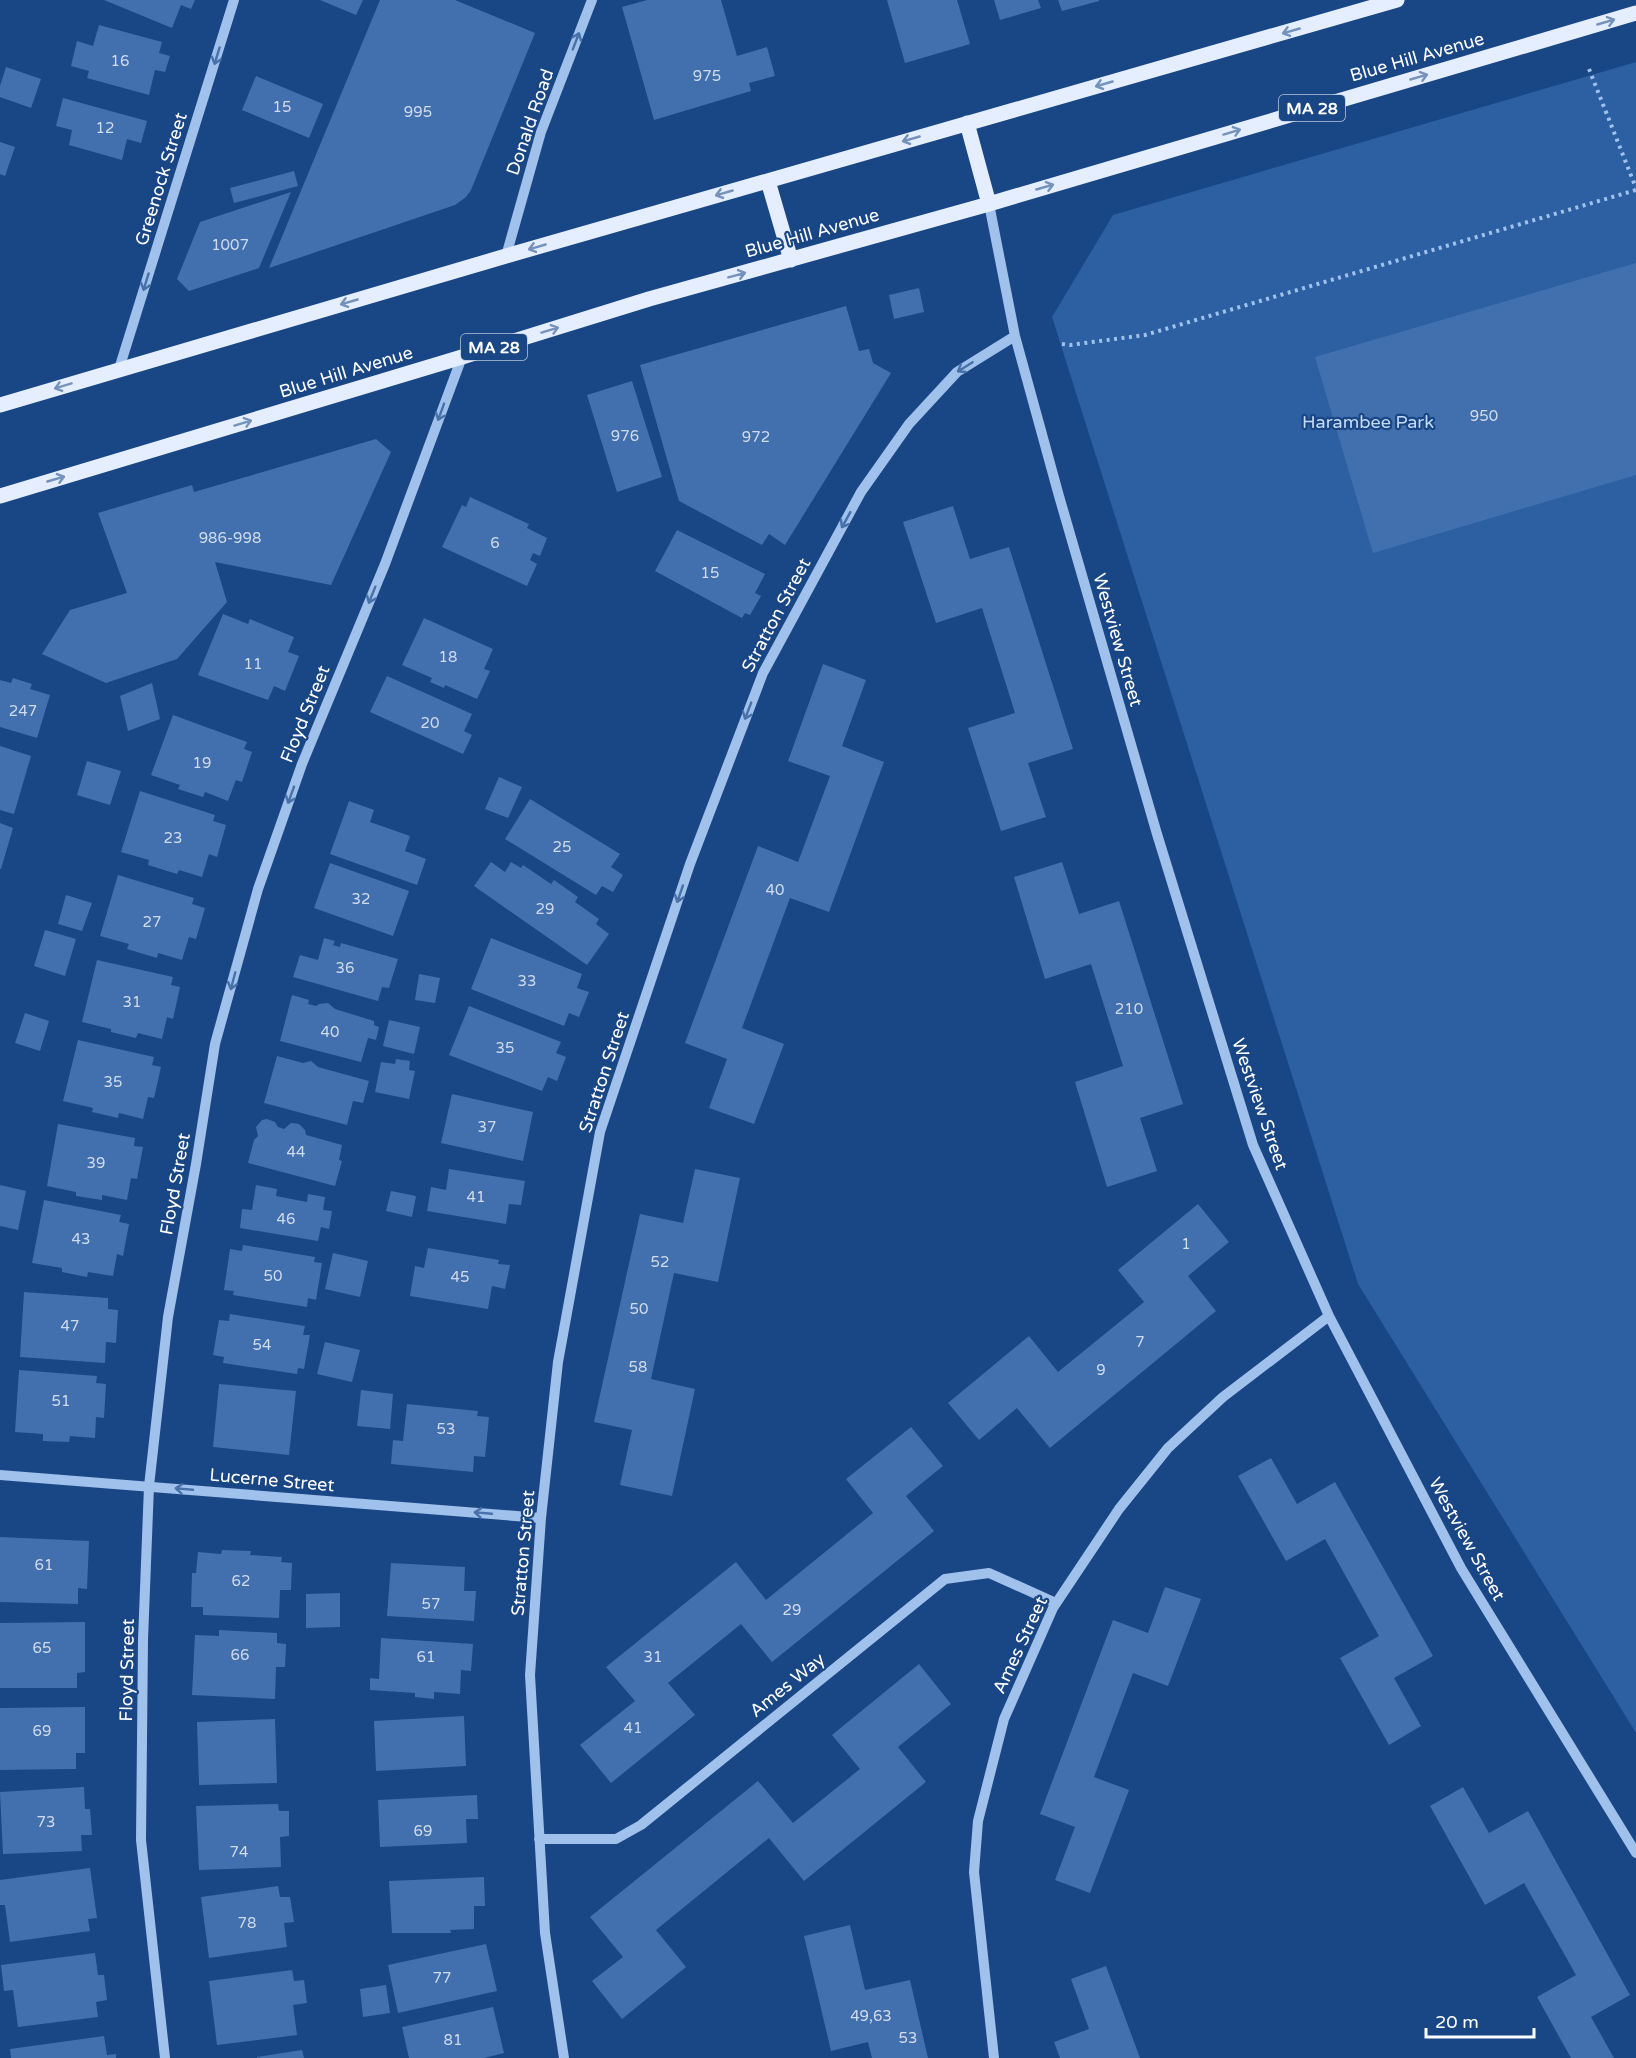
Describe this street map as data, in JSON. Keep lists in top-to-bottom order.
{
  "streets": {
    "main road": ["Blue Hill Avenue", "MA 28"],
    "street": [
      "Donald Road",
      "Greenock Street",
      "Stratton Street",
      "Westview Street",
      "Floyd Street",
      "Lucerne Street",
      "Ames Street",
      "Ames Way"
    ]
  },
  "crossings": [
    ["Blue Hill Avenue", "Floyd Street"],
    ["Stratton Street", "Westview Street"],
    ["Stratton Street", "Lucerne Street"],
    ["Stratton Street", "Ames Way"],
    ["Westview Street", "Ames Street"],
    ["Floyd Street", "Lucerne Street"],
    ["Ames Street", "Ames Way"]
  ],
  "one_way": [
    "Donald Road",
    "Greenock Street",
    "Stratton Street",
    "Floyd Street",
    "Lucerne Street"
  ],
  "parks": ["Harambee Park"],
  "house_numbers": [
    "16",
    "975",
    "15",
    "995",
    "12",
    "1007",
    "950",
    "976",
    "972",
    "986-998",
    "6",
    "15",
    "18",
    "11",
    "247",
    "20",
    "19",
    "23",
    "25",
    "40",
    "32",
    "29",
    "27",
    "36",
    "33",
    "31",
    "210",
    "40",
    "35",
    "35",
    "37",
    "44",
    "39",
    "41",
    "46",
    "43",
    "1",
    "52",
    "50",
    "45",
    "50",
    "47",
    "7",
    "54",
    "58",
    "9",
    "51",
    "53",
    "61",
    "62",
    "57",
    "29",
    "65",
    "66",
    "61",
    "31",
    "41",
    "69",
    "73",
    "69",
    "74",
    "78",
    "77",
    "49,63",
    "53",
    "81"
  ],
  "scale_bar": "20 m"
}
